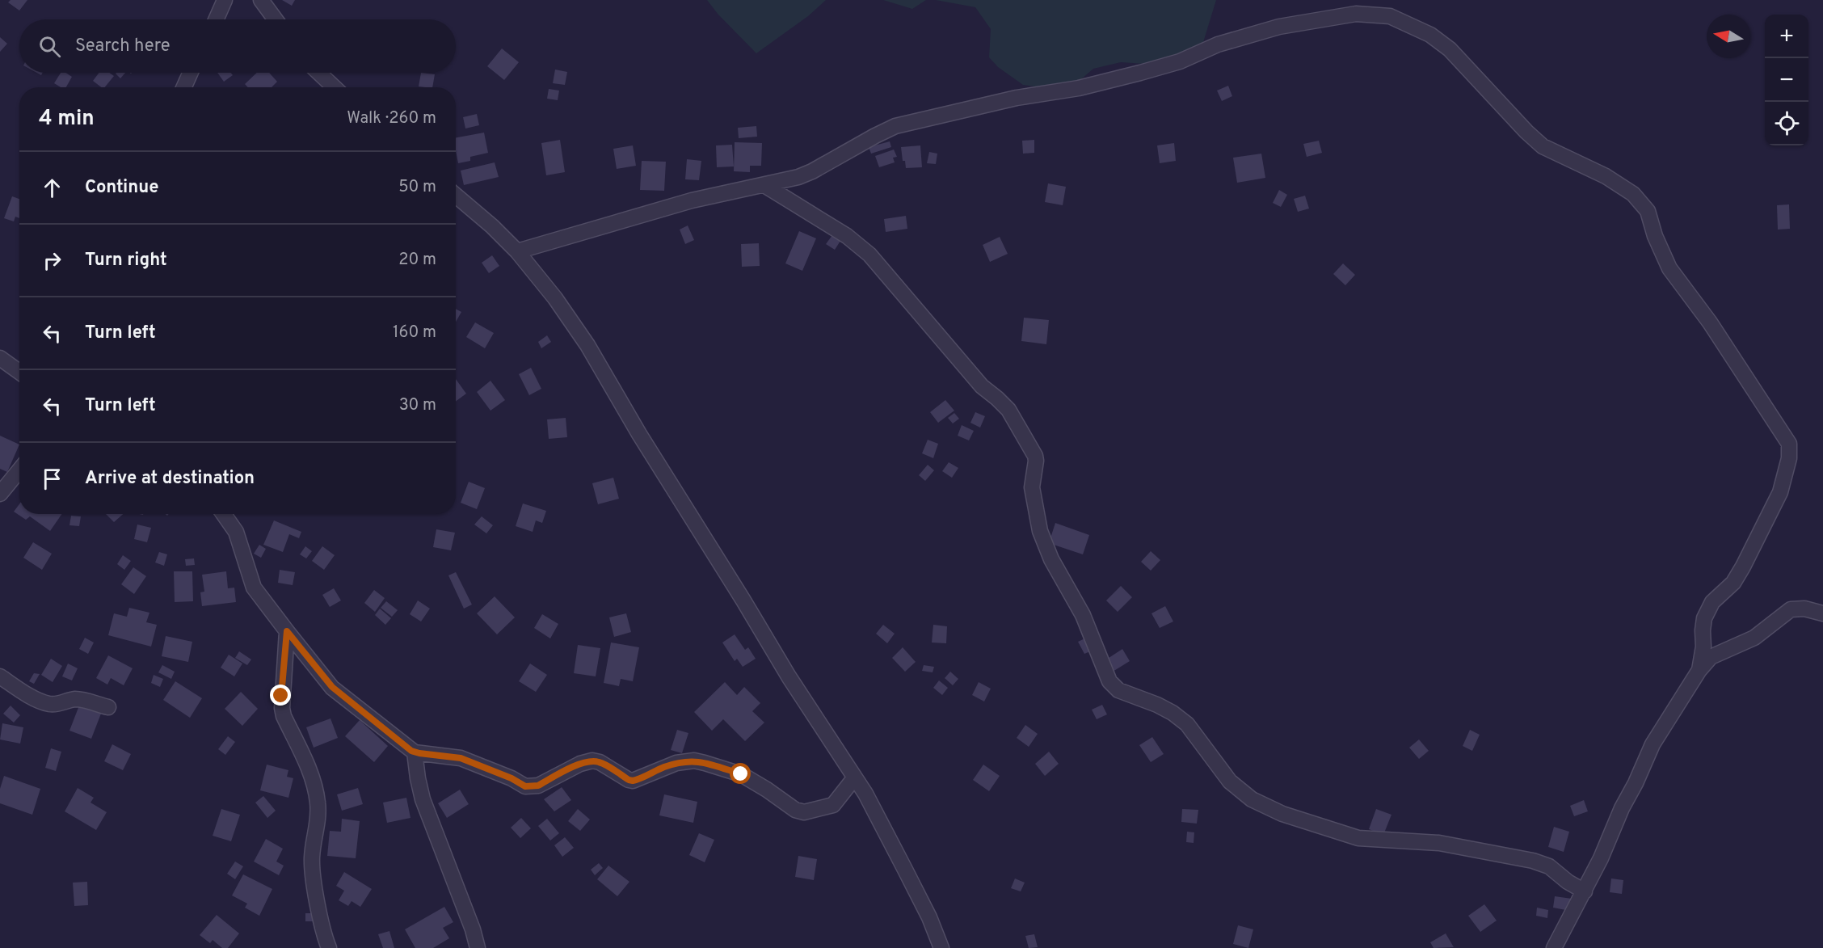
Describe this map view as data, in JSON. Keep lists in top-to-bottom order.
{
  "north": "left",
  "page": {
    "map_buttons": ["+", "−"],
    "search": "Search here",
    "heading": ["4 min", "Walk · 260 m"],
    "list": [
      ["Continue", "50 m"],
      ["Turn right", "20 m"],
      ["Turn left", "160 m"],
      ["Turn left", "30 m"],
      "Arrive at destination"
    ]
  }
}
